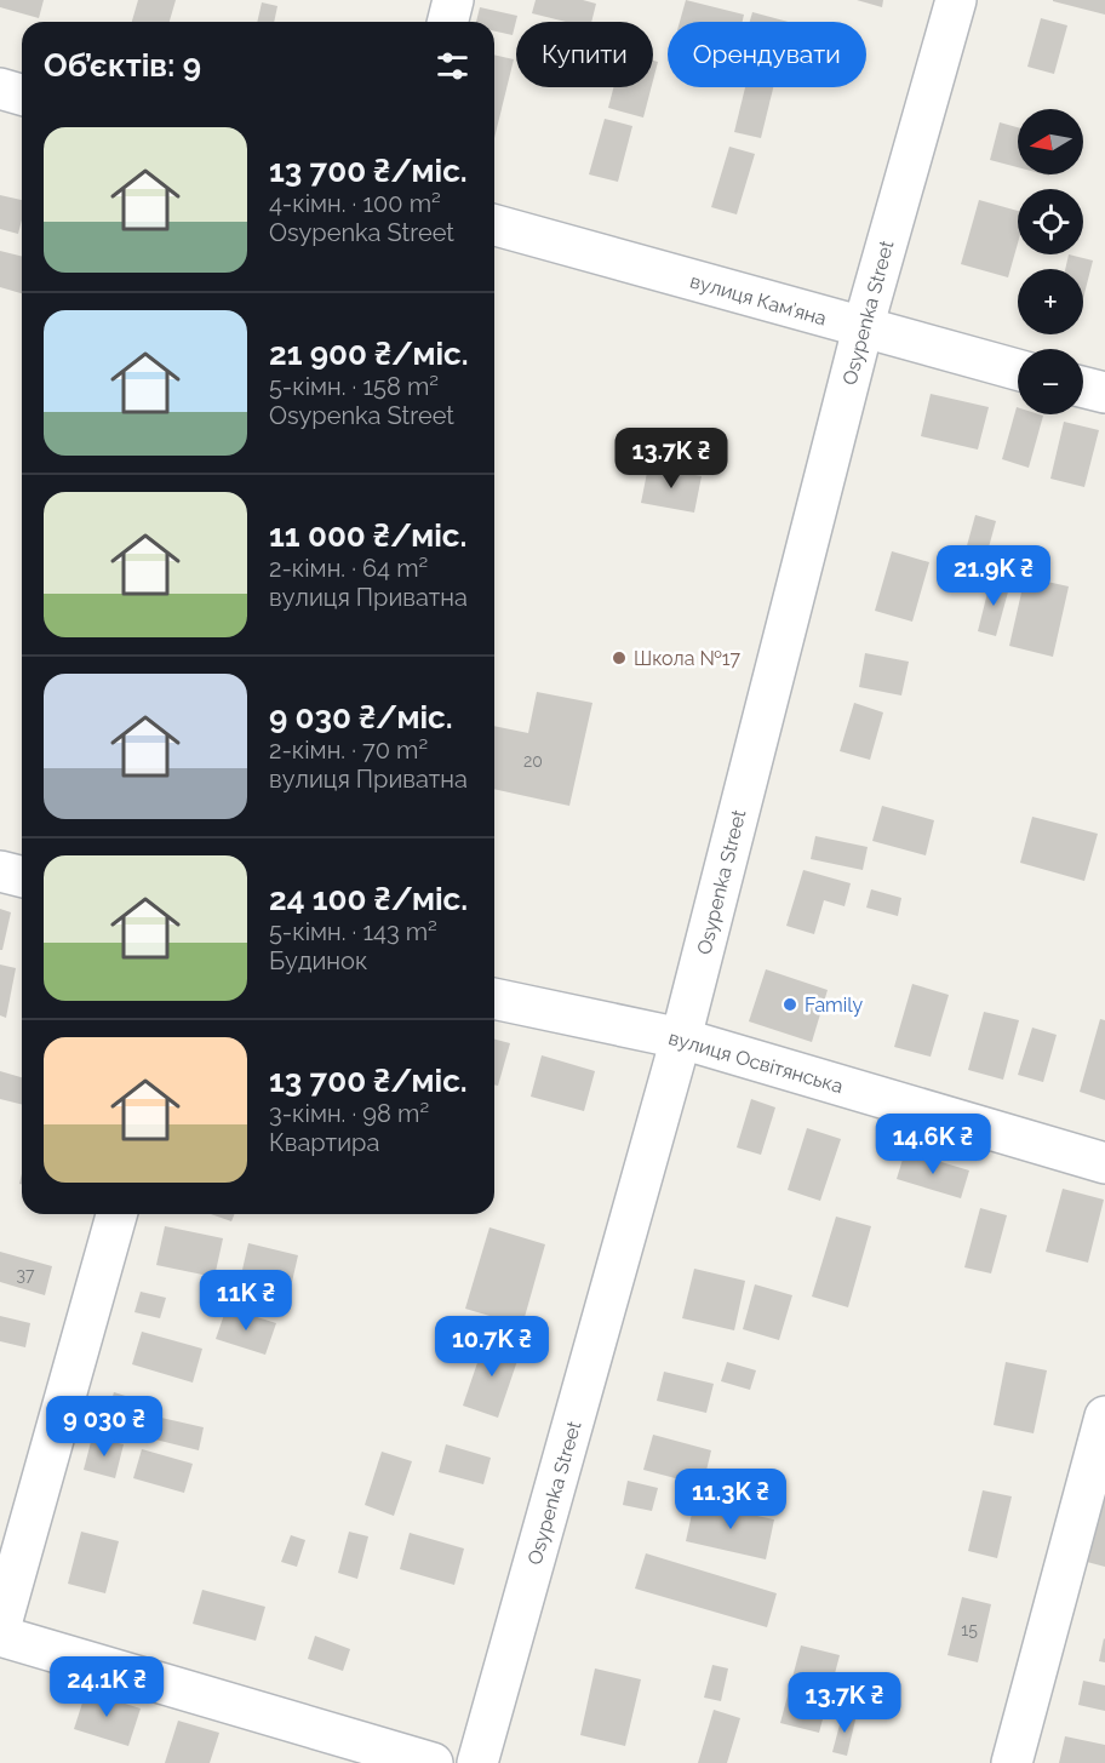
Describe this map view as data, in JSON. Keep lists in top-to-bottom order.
{
  "streets": {
    "street": ["вулиця Кам’яна", "Osypenka Street", "вулиця Освітянська"]
  },
  "crossings": [
    ["вулиця Кам’яна", "Osypenka Street"],
    ["Osypenka Street", "вулиця Освітянська"]
  ],
  "places": ["Школа №17", "Family"],
  "house_numbers": ["20", "37", "15"],
  "north": "left",
  "page": {
    "chip": ["Купити", "Орендувати"],
    "heading": "Об’єктів: 9",
    "map_buttons": ["+", "−"],
    "list": [
      {
        "name": "13 700 ₴/міс.",
        "note": "4-кімн. · 100 m² · Osypenka Street"
      },
      {
        "name": "21 900 ₴/міс.",
        "note": "5-кімн. · 158 m² · Osypenka Street"
      },
      {
        "name": "11 000 ₴/міс.",
        "note": "2-кімн. · 64 m² · вулиця Приватна"
      },
      {
        "name": "9 030 ₴/міс.",
        "note": "2-кімн. · 70 m² · вулиця Приватна"
      },
      {
        "name": "24 100 ₴/міс.",
        "note": "5-кімн. · 143 m² · Будинок"
      },
      {
        "name": "13 700 ₴/міс.",
        "note": "3-кімн. · 98 m² · Квартира"
      }
    ],
    "price": [
      "13.7K ₴",
      "21.9K ₴",
      "14.6K ₴",
      "11K ₴",
      "10.7K ₴",
      "9 030 ₴",
      "11.3K ₴",
      "24.1K ₴",
      "13.7K ₴"
    ]
  }
}
